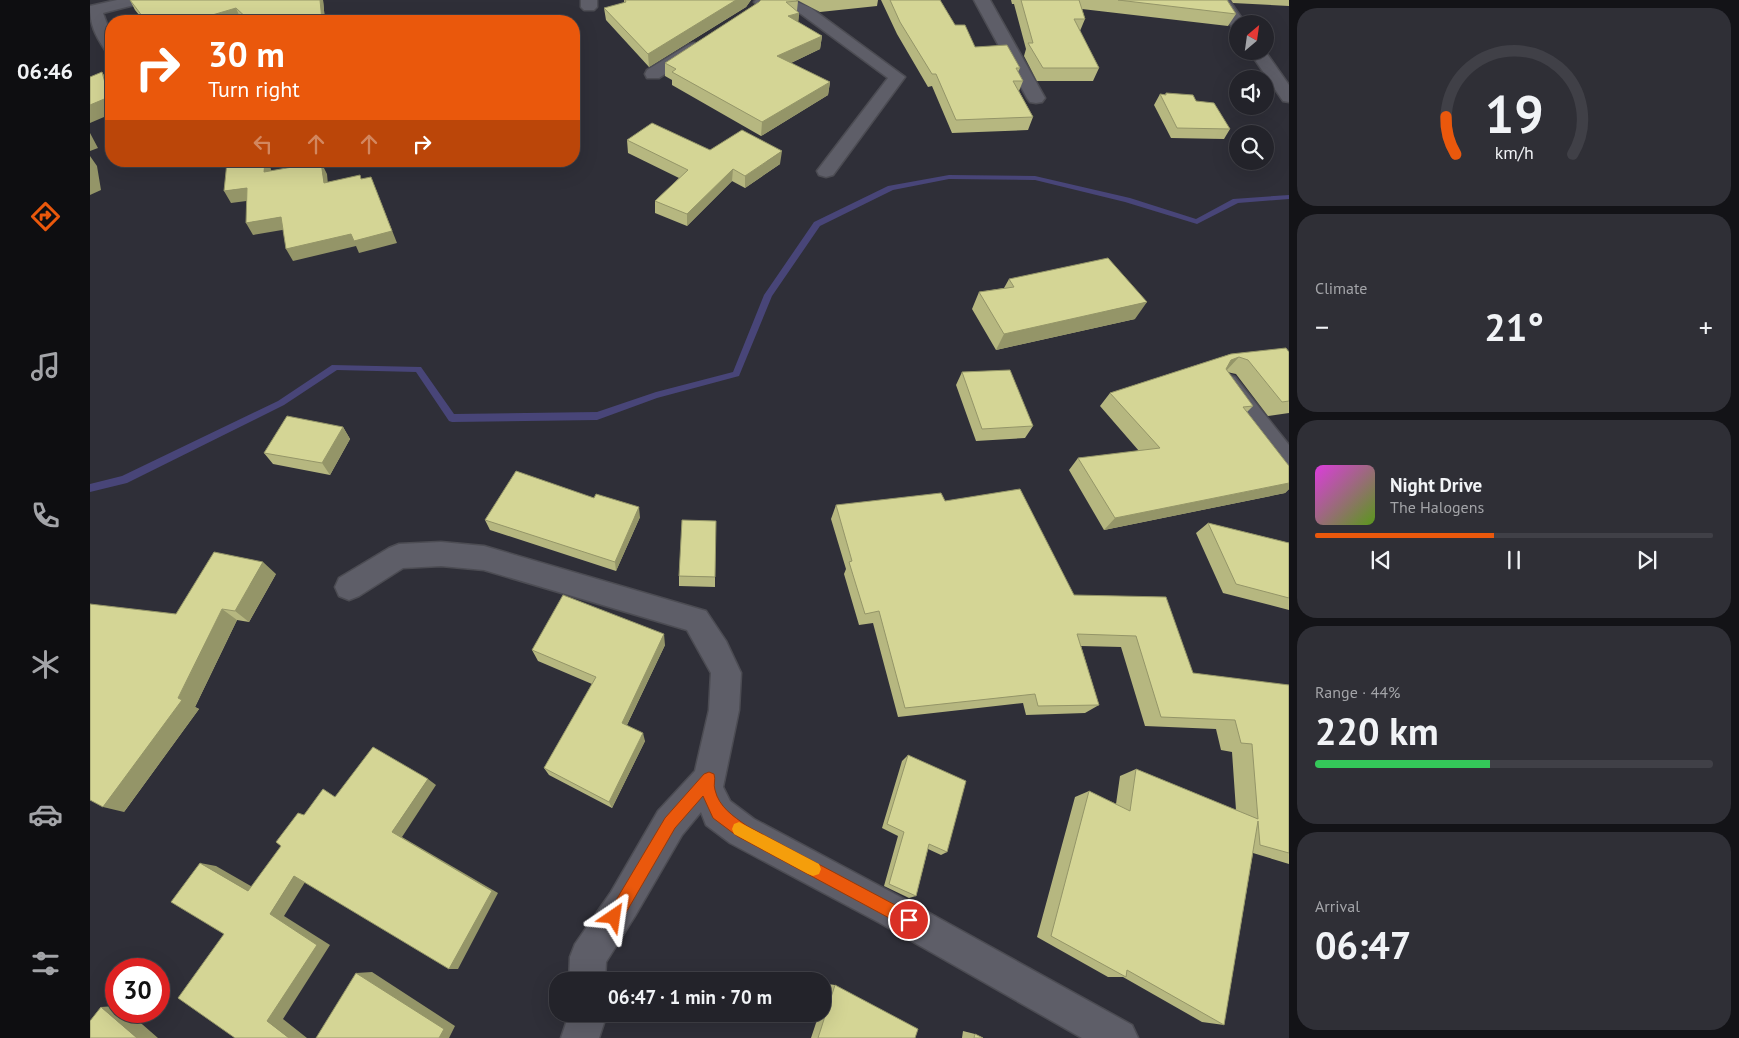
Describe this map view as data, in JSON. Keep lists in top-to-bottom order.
{
  "north": "top right",
  "page": {
    "tabs": "06:46",
    "turn": ["30 m", "Turn right"],
    "tile": [
      "Climate",
      ["Range · 44%", "220 km"],
      ["Arrival", "06:47"]
    ],
    "heat": ["−", "21°", "+"],
    "song": ["Night Drive", "The Halogens"],
    "limit": "30",
    "trip": "06:47 · 1 min · 70 m",
    "gauge": ["19", "km/h"]
  }
}
